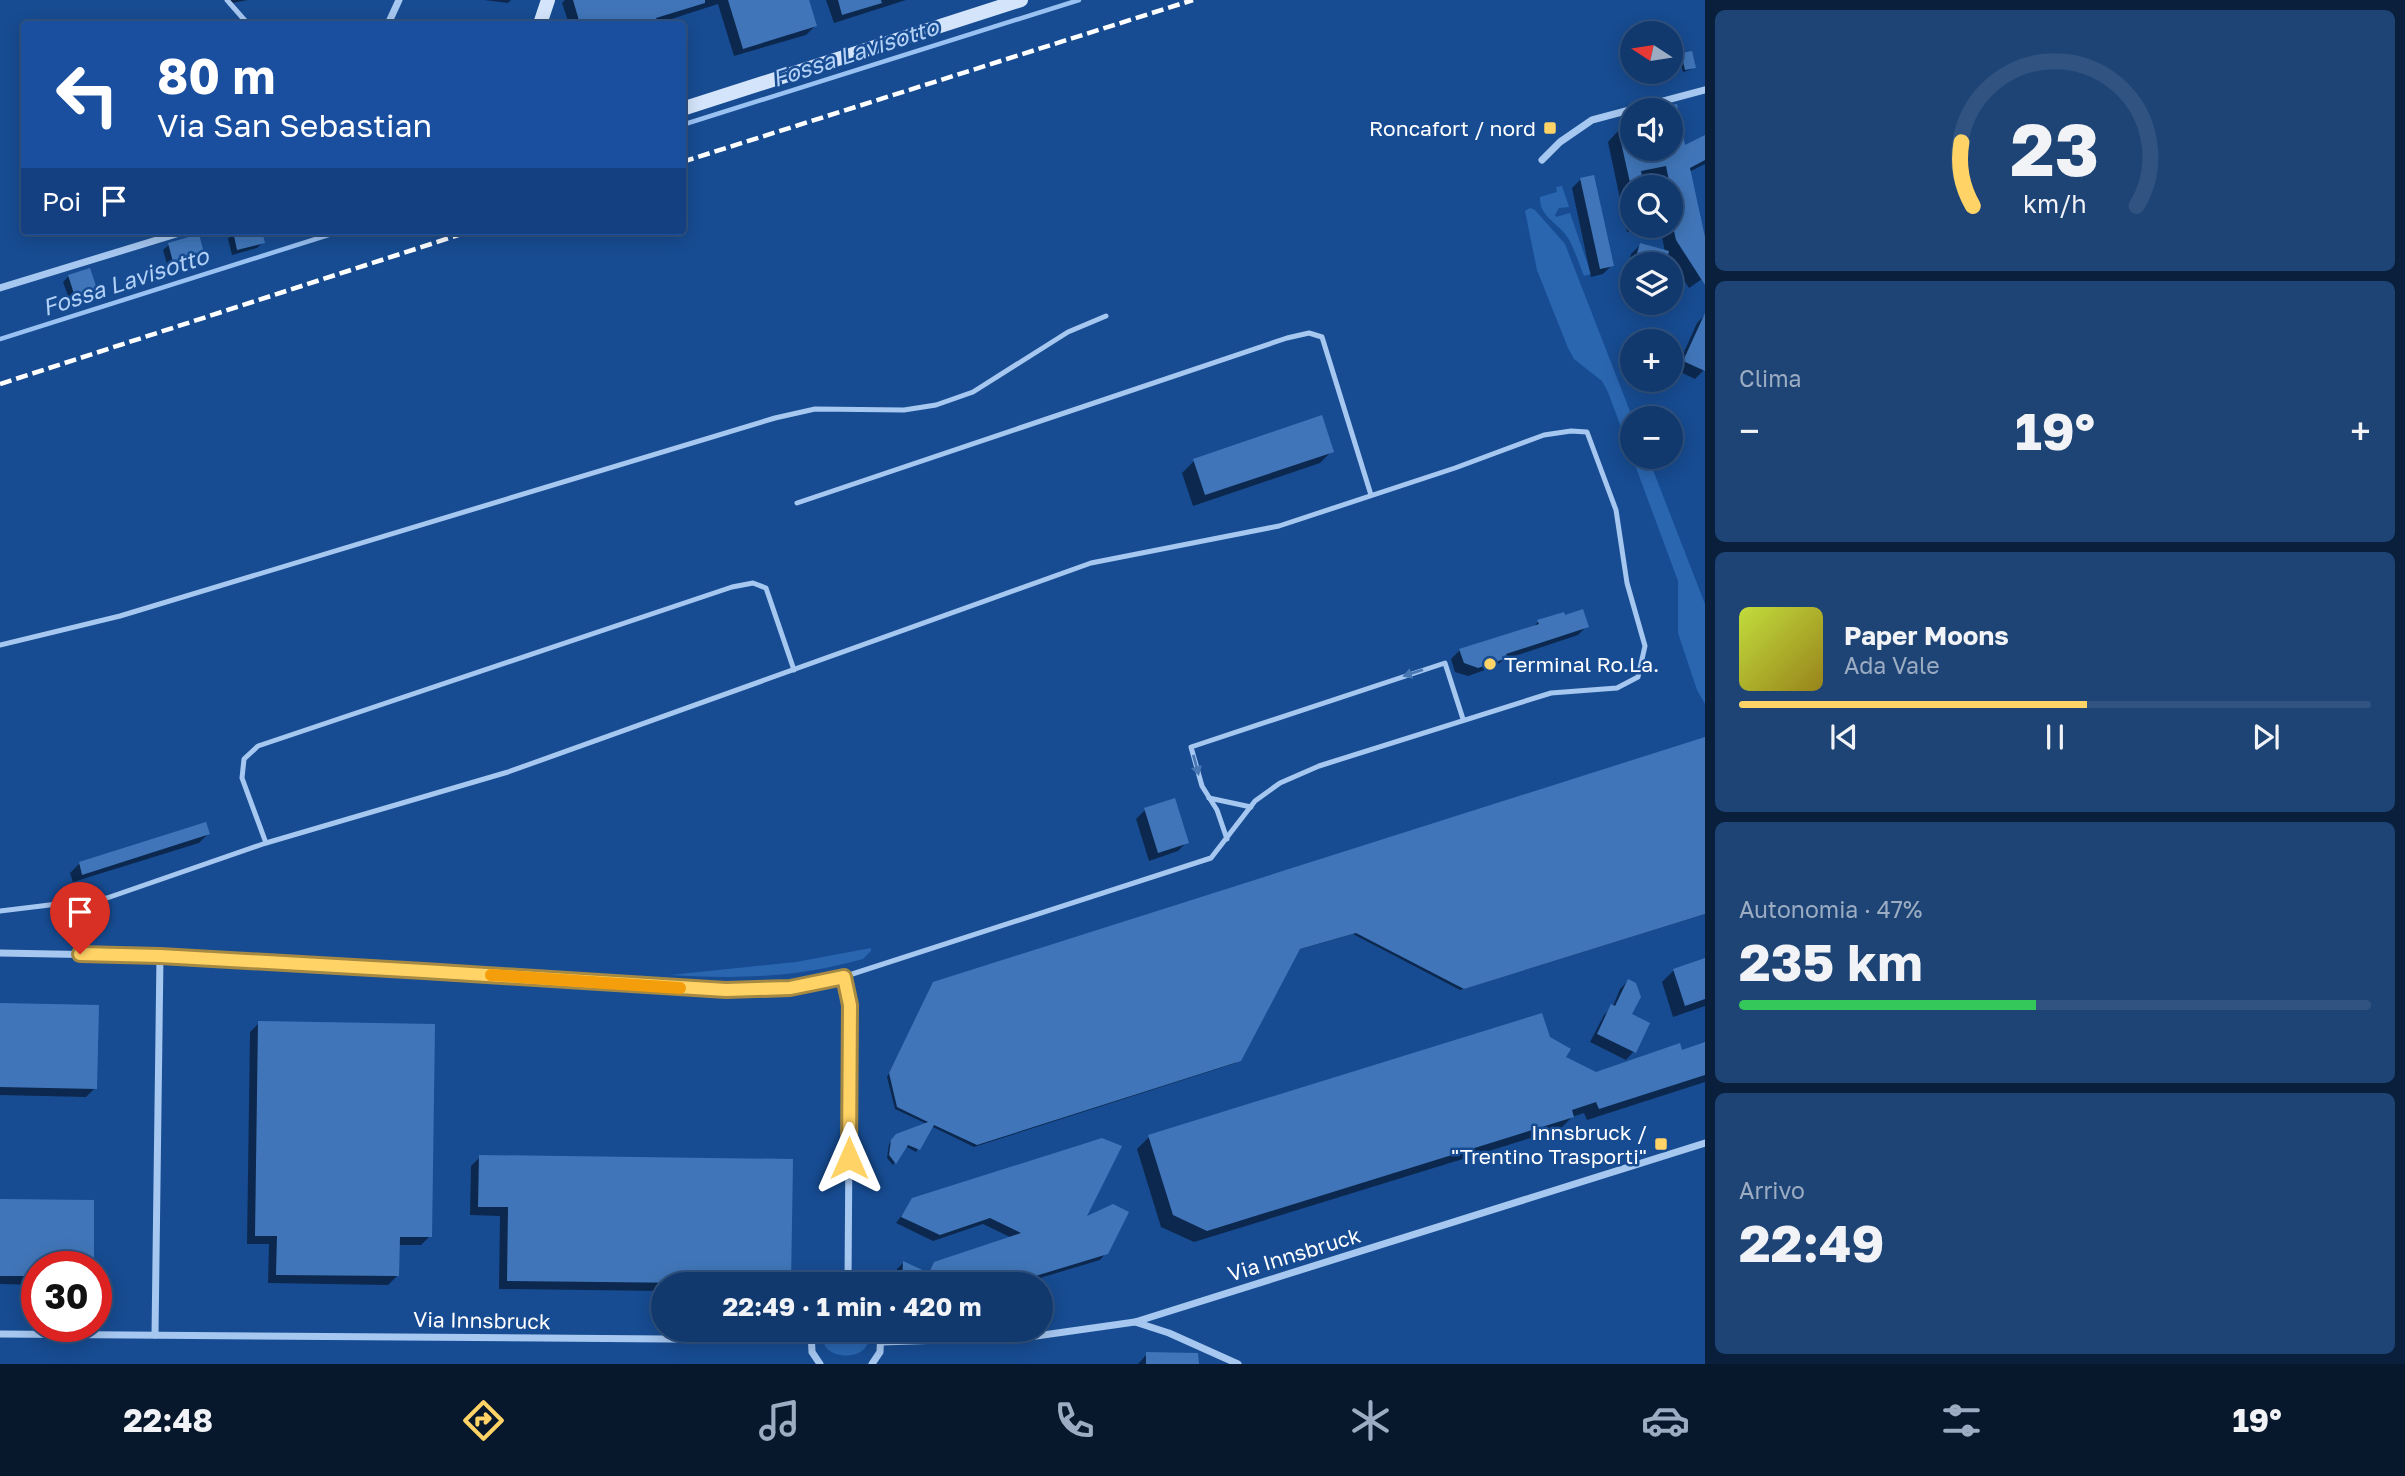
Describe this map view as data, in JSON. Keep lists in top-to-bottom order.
{
  "streets": {
    "street": ["Via Innsbruck"]
  },
  "water": ["Fossa Lavisotto"],
  "places": {
    "transit": ["Roncafort / nord", "Innsbruck / \"Trentino Trasporti\""],
    "other": ["Terminal Ro.La."]
  },
  "north": "left",
  "page": {
    "map_buttons": ["+", "−"],
    "turn": ["80 m", "Via San Sebastian"],
    "then": "Poi",
    "tile": [
      "Clima",
      ["Autonomia · 47%", "235 km"],
      ["Arrivo", "22:49"]
    ],
    "heat": ["−", "19°", "+"],
    "song": ["Paper Moons", "Ada Vale"],
    "limit": "30",
    "trip": "22:49 · 1 min · 420 m",
    "tabs": ["22:48", "19°"],
    "gauge": ["23", "km/h"]
  }
}
